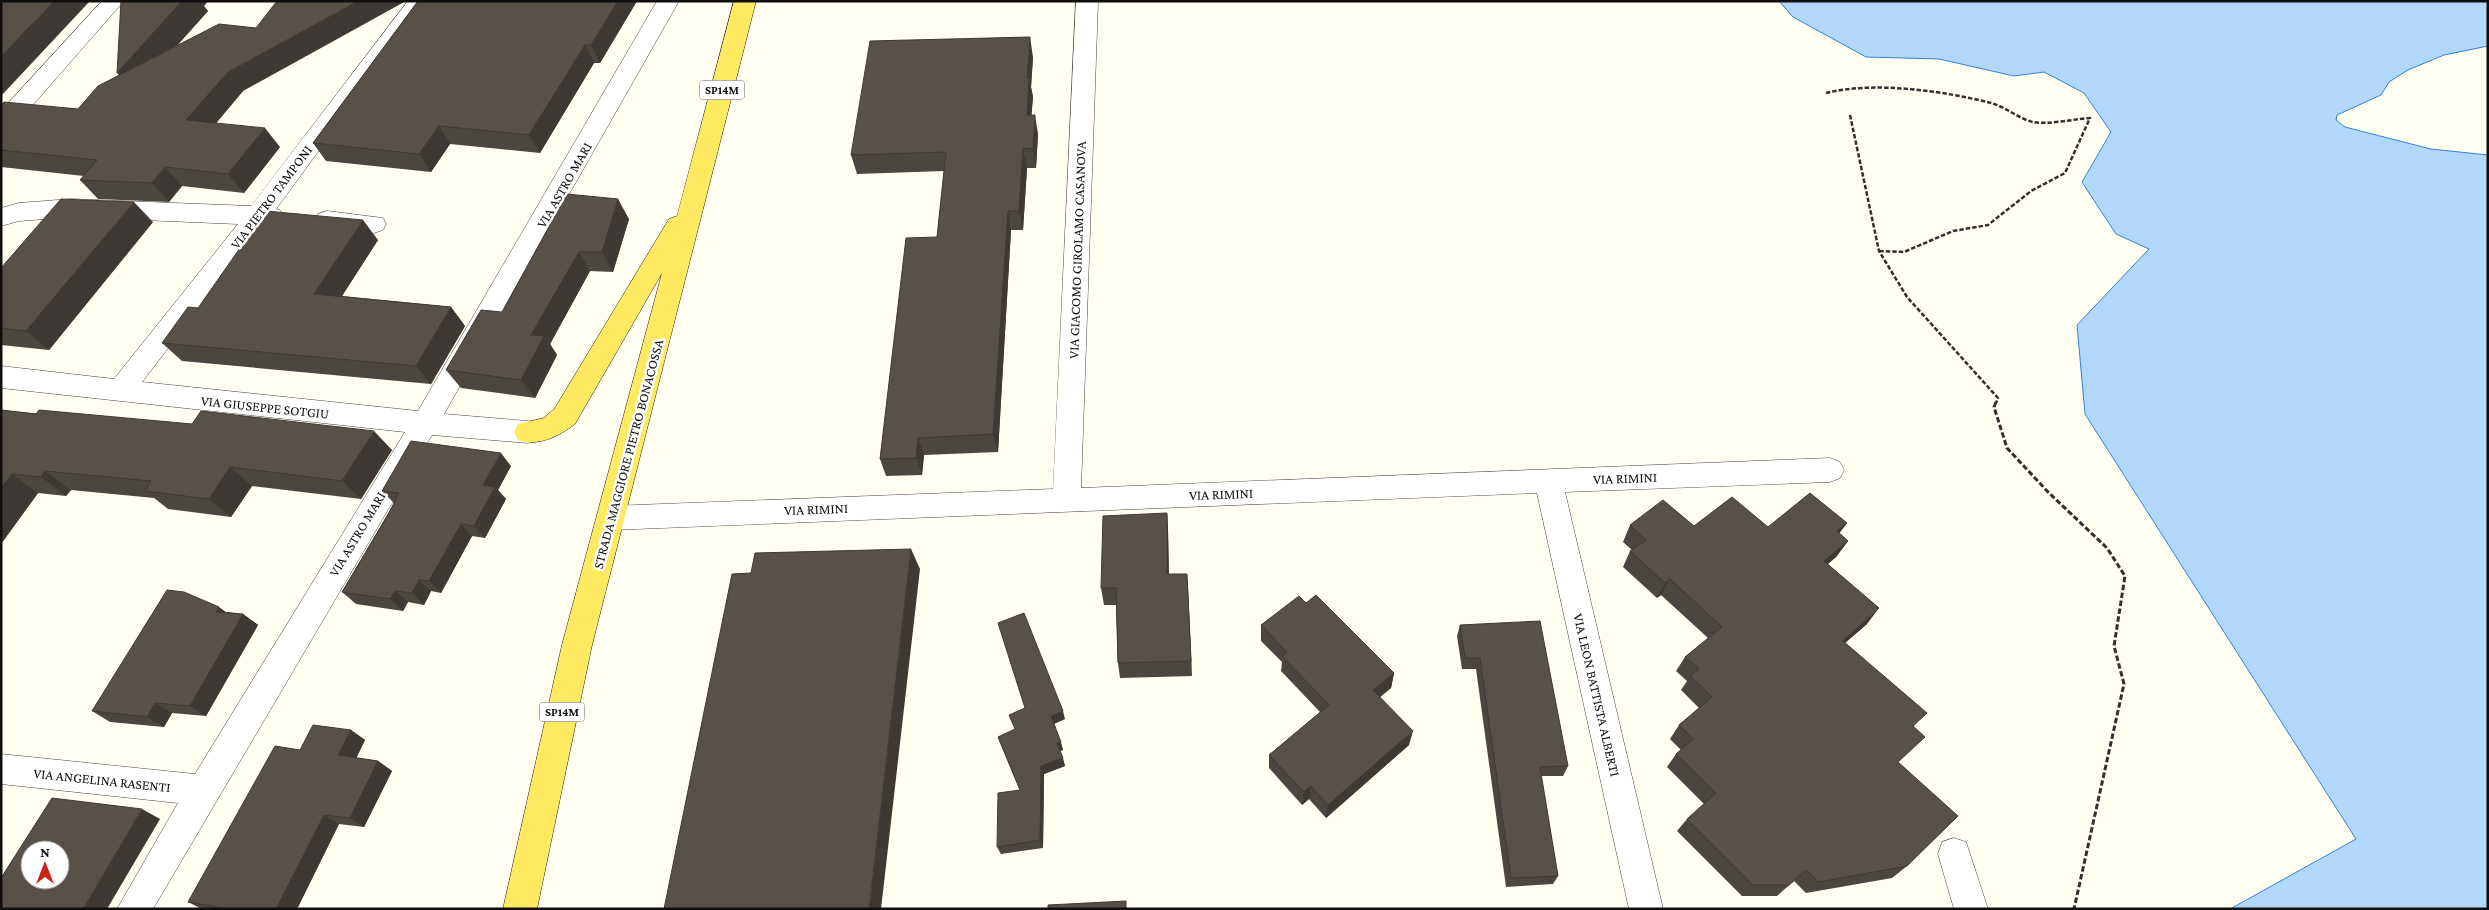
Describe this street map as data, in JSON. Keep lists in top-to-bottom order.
{
  "streets": {
    "main road": ["SP14M", "STRADA MAGGIORE PIETRO BONACOSSA"],
    "street": [
      "VIA ASTRO MARI",
      "VIA PIETRO TAMPONI",
      "VIA GIACOMO GIROLAMO CASANOVA",
      "VIA GIUSEPPE SOTGIU",
      "VIA RIMINI",
      "VIA LEON BATTISTA ALBERTI",
      "VIA ANGELINA RASENTI"
    ]
  },
  "crossings": [
    ["VIA ASTRO MARI", "VIA GIUSEPPE SOTGIU"],
    ["VIA ASTRO MARI", "VIA ANGELINA RASENTI"],
    ["VIA PIETRO TAMPONI", "VIA GIUSEPPE SOTGIU"],
    ["VIA GIACOMO GIROLAMO CASANOVA", "VIA RIMINI"],
    ["STRADA MAGGIORE PIETRO BONACOSSA", "VIA RIMINI"],
    ["VIA RIMINI", "VIA LEON BATTISTA ALBERTI"]
  ],
  "north": "top"
}
